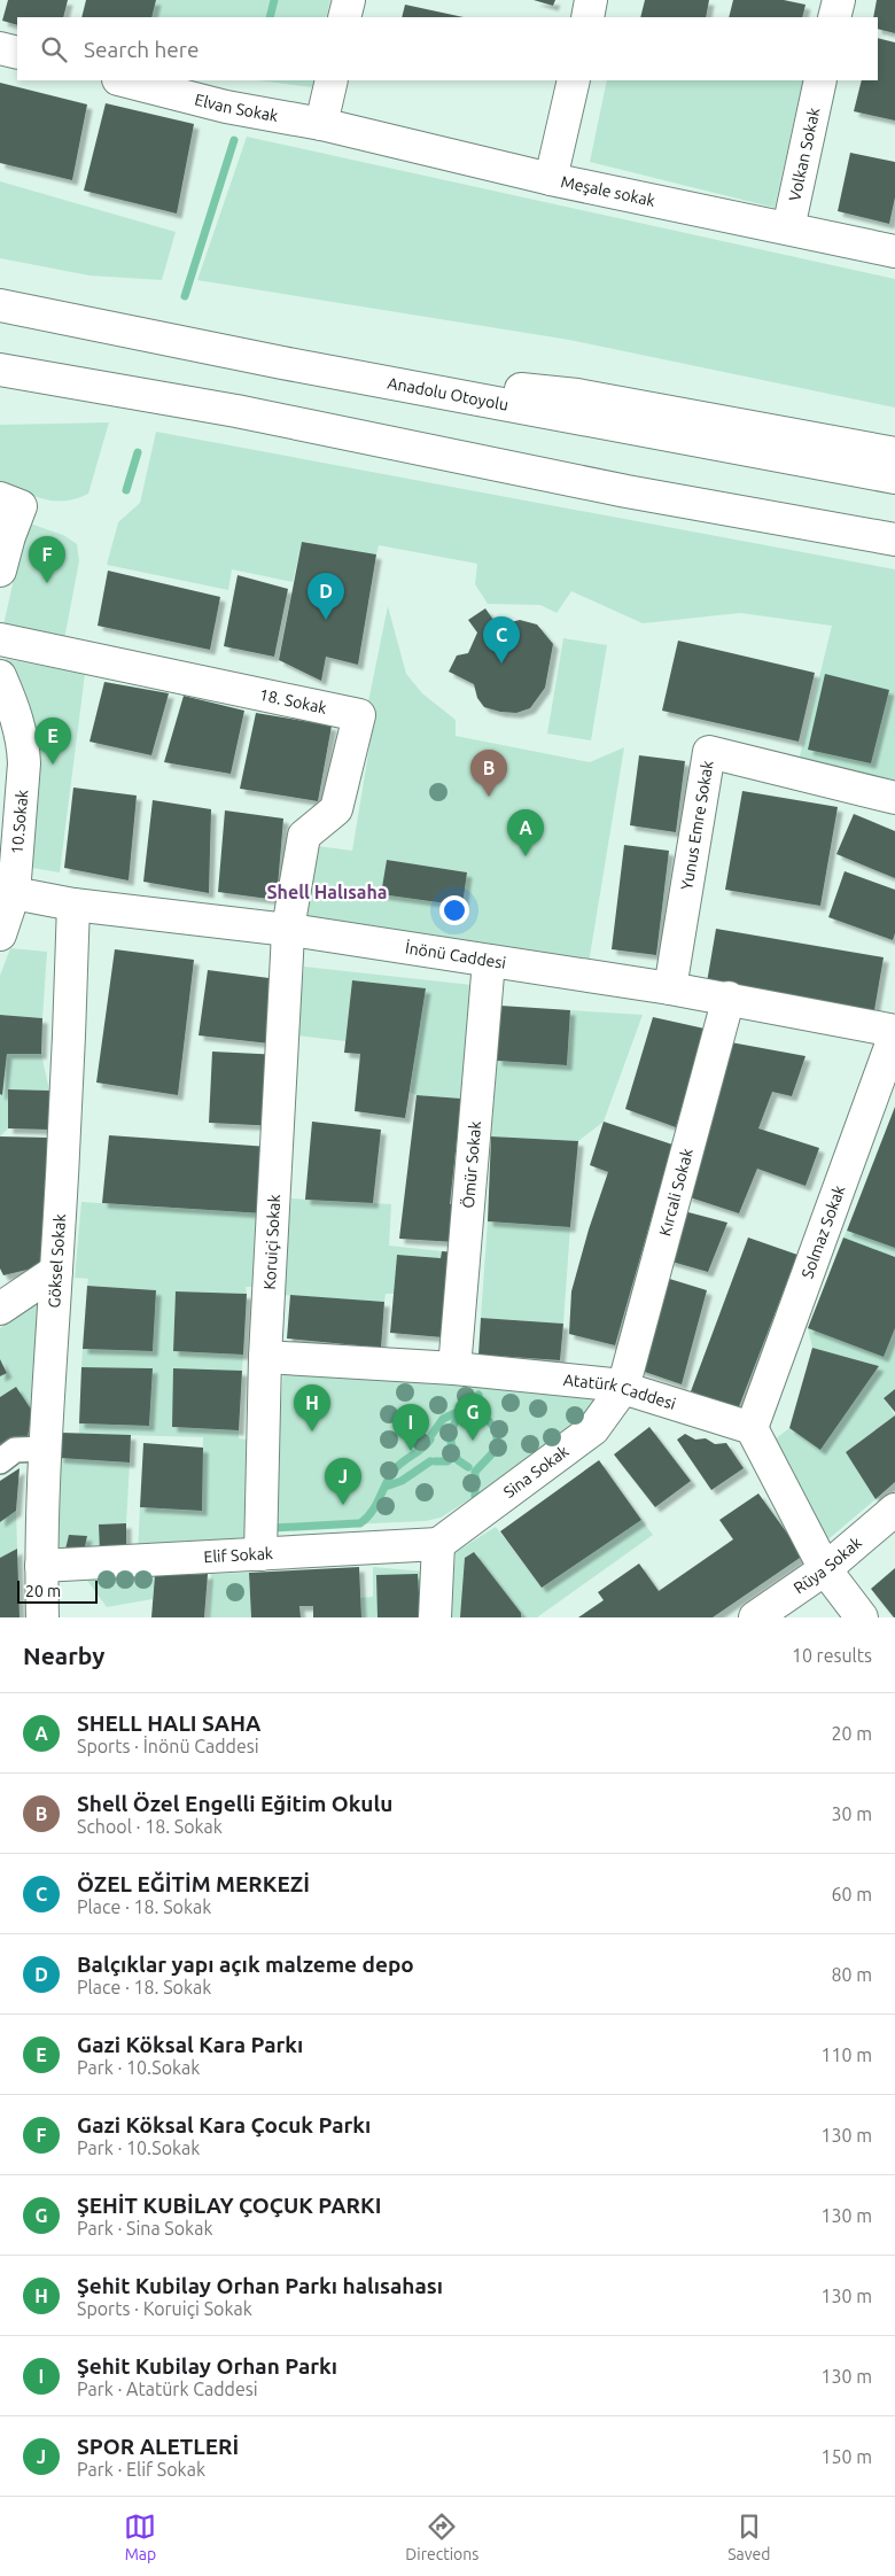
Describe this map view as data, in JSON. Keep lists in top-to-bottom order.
{
  "streets": {
    "main road": [
      "Elvan Sokak",
      "Volkan Sokak",
      "Meşale sokak",
      "Anadolu Otoyolu",
      "18. Sokak",
      "10.Sokak",
      "Yunus Emre Sokak",
      "İnönü Caddesi",
      "Ömür Sokak",
      "Kırcali Sokak",
      "Solmaz Sokak",
      "Koruiçi Sokak",
      "Göksel Sokak",
      "Atatürk Caddesi",
      "Sina Sokak",
      "Elif Sokak",
      "Rüya Sokak"
    ]
  },
  "crossings": [
    ["Elvan Sokak", "Meşale sokak"],
    ["Volkan Sokak", "Meşale sokak"],
    ["18. Sokak", "İnönü Caddesi"],
    ["18. Sokak", "Koruiçi Sokak"],
    ["10.Sokak", "İnönü Caddesi"],
    ["Yunus Emre Sokak", "İnönü Caddesi"],
    ["İnönü Caddesi", "Ömür Sokak"],
    ["İnönü Caddesi", "Kırcali Sokak"],
    ["İnönü Caddesi", "Solmaz Sokak"],
    ["İnönü Caddesi", "Koruiçi Sokak"],
    ["İnönü Caddesi", "Göksel Sokak"],
    ["Ömür Sokak", "Atatürk Caddesi"],
    ["Kırcali Sokak", "Atatürk Caddesi"],
    ["Kırcali Sokak", "Sina Sokak"],
    ["Solmaz Sokak", "Atatürk Caddesi"],
    ["Koruiçi Sokak", "Atatürk Caddesi"],
    ["Koruiçi Sokak", "Elif Sokak"],
    ["Göksel Sokak", "Elif Sokak"],
    ["Atatürk Caddesi", "Sina Sokak"],
    ["Sina Sokak", "Elif Sokak"]
  ],
  "districts": ["Shell Halısaha"],
  "scale_bar": "20 m",
  "page": {
    "search": "Search here",
    "pins": [
      "F",
      "D",
      "C",
      "E",
      "B",
      "A",
      "H",
      "G",
      "I",
      "J"
    ],
    "scale": "20 m",
    "heading": ["Nearby", "10 results"],
    "list": [
      {
        "mark": "A",
        "name": "SHELL HALI SAHA",
        "note": "Sports · İnönü Caddesi",
        "value": "20 m"
      },
      {
        "mark": "B",
        "name": "Shell Özel Engelli Eğitim Okulu",
        "note": "School · 18. Sokak",
        "value": "30 m"
      },
      {
        "mark": "C",
        "name": "ÖZEL EĞİTİM MERKEZİ",
        "note": "Place · 18. Sokak",
        "value": "60 m"
      },
      {
        "mark": "D",
        "name": "Balçıklar yapı açık malzeme depo",
        "note": "Place · 18. Sokak",
        "value": "80 m"
      },
      {
        "mark": "E",
        "name": "Gazi Köksal Kara Parkı",
        "note": "Park · 10.Sokak",
        "value": "110 m"
      },
      {
        "mark": "F",
        "name": "Gazi Köksal Kara Çocuk Parkı",
        "note": "Park · 10.Sokak",
        "value": "130 m"
      },
      {
        "mark": "G",
        "name": "ŞEHİT KUBİLAY ÇOÇUK PARKI",
        "note": "Park · Sina Sokak",
        "value": "130 m"
      },
      {
        "mark": "H",
        "name": "Şehit Kubilay Orhan Parkı halısahası",
        "note": "Sports · Koruiçi Sokak",
        "value": "130 m"
      },
      {
        "mark": "I",
        "name": "Şehit Kubilay Orhan Parkı",
        "note": "Park · Atatürk Caddesi",
        "value": "130 m"
      },
      {
        "mark": "J",
        "name": "SPOR ALETLERİ",
        "note": "Park · Elif Sokak",
        "value": "150 m"
      }
    ],
    "nav": ["Map", "Directions", "Saved"]
  }
}
